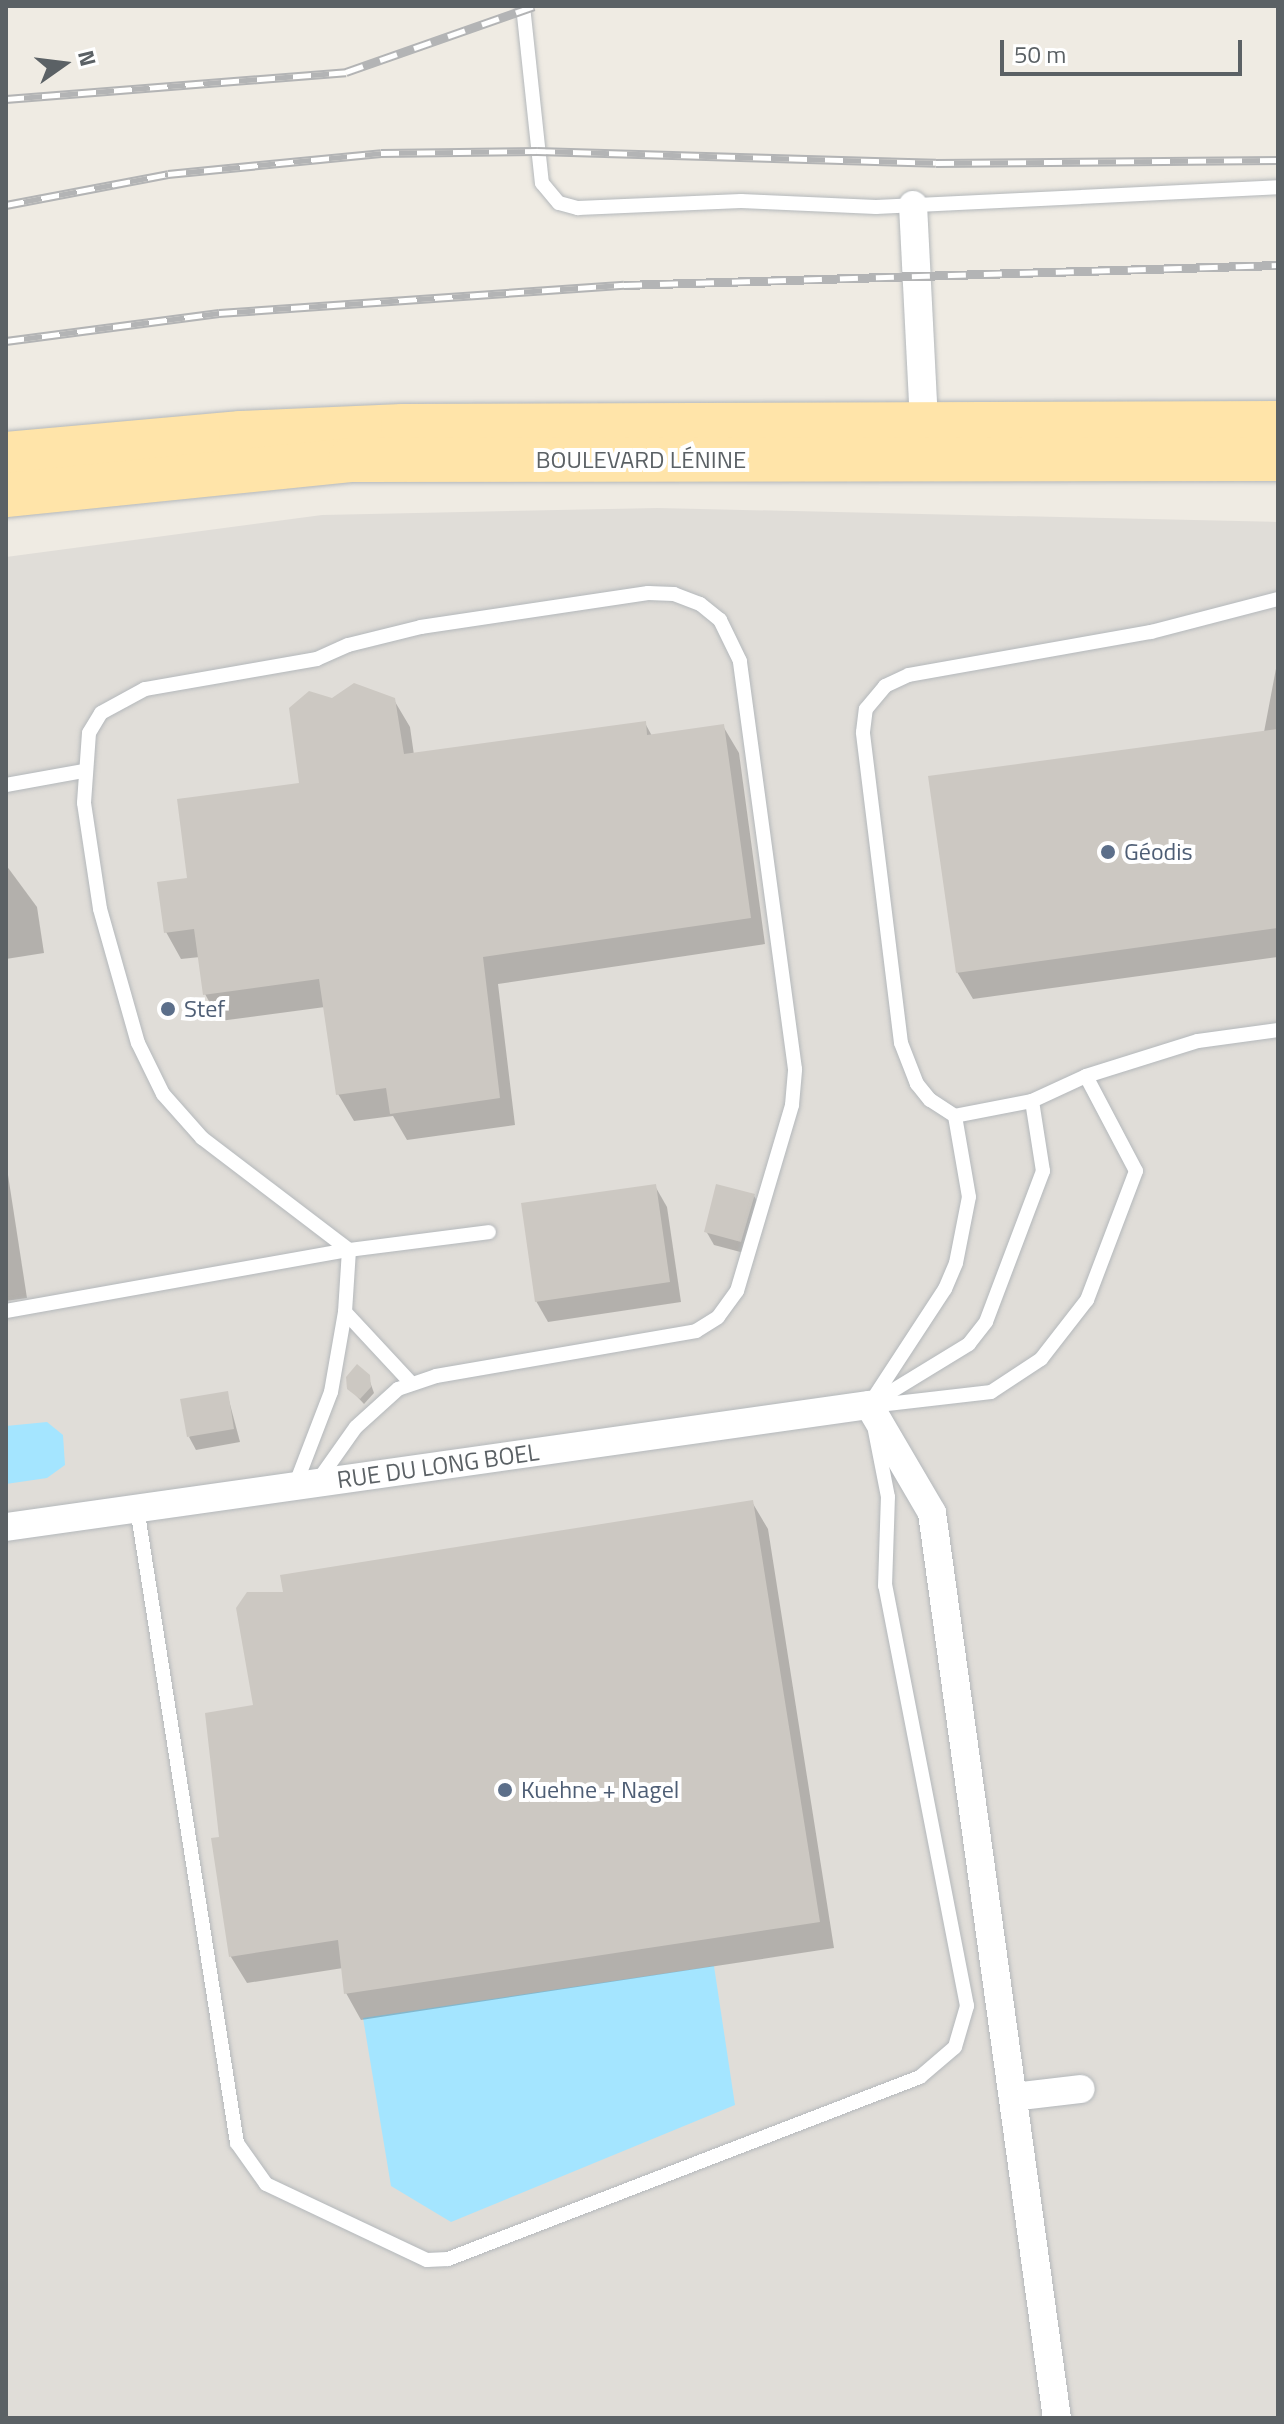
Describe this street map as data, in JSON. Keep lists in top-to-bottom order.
{
  "streets": {
    "main road": ["BOULEVARD LÉNINE"],
    "street": ["RUE DU LONG BOEL"]
  },
  "places": ["Géodis", "Stef", "Kuehne + Nagel"],
  "scale_bar": "50 m",
  "north": "right"
}
